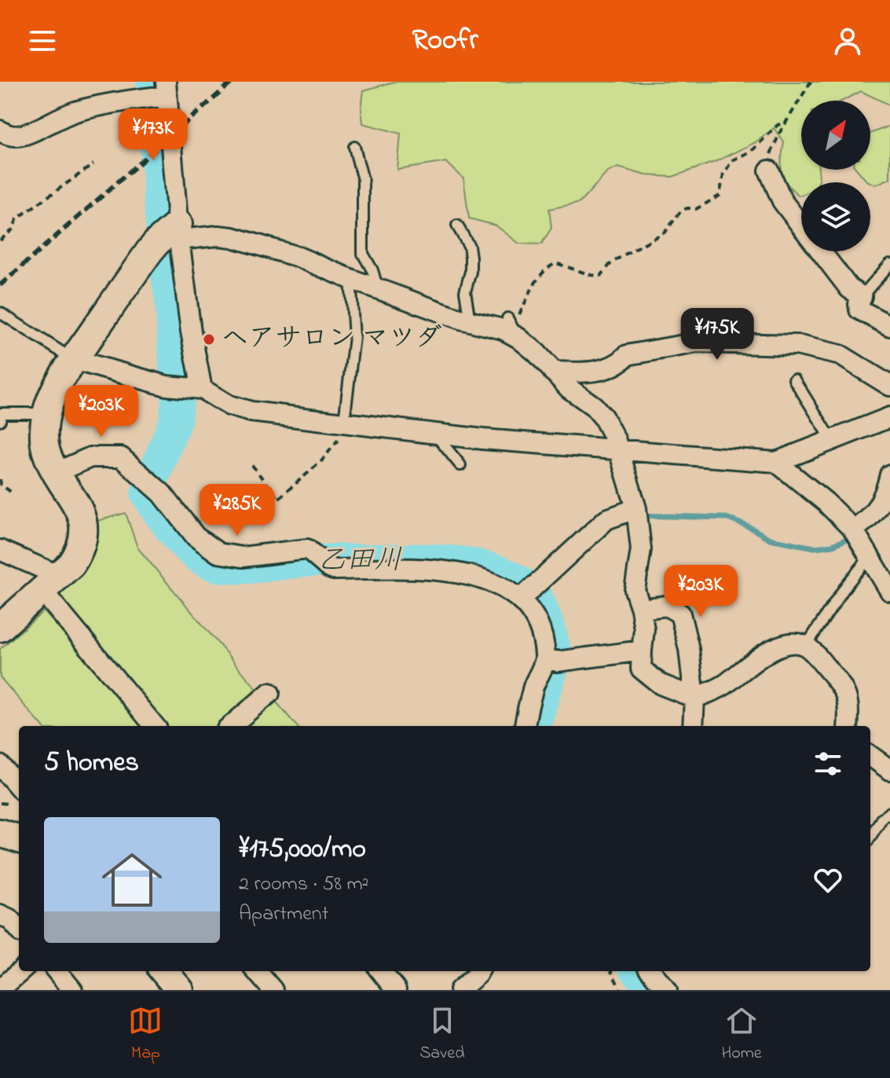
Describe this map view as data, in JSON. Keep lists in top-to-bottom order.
{
  "water": ["乙田川"],
  "places": ["ヘアサロン マツダ"],
  "north": "top right",
  "page": {
    "header": "Roofr",
    "price": [
      "¥173K",
      "¥175K",
      "¥203K",
      "¥285K",
      "¥203K"
    ],
    "heading": "5 homes",
    "list": [
      {
        "name": "¥175,000/mo",
        "note": "2 rooms · 58 m² · Apartment"
      }
    ],
    "tabs": ["Map", "Saved", "Home"]
  }
}
